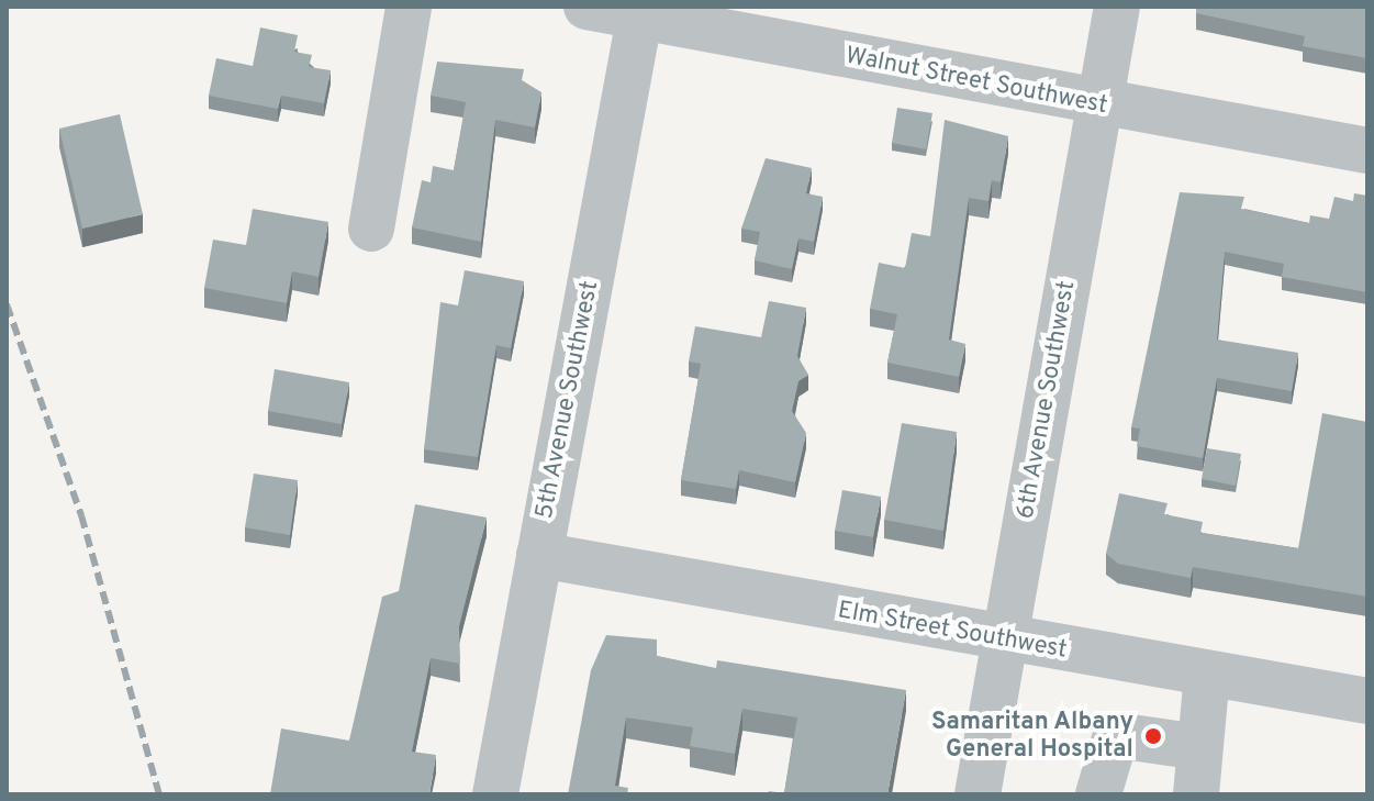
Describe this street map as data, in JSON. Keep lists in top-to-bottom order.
{
  "streets": {
    "street": [
      "Walnut Street Southwest",
      "5th Avenue Southwest",
      "6th Avenue Southwest",
      "Elm Street Southwest"
    ]
  },
  "crossings": [
    ["Walnut Street Southwest", "5th Avenue Southwest"],
    ["Walnut Street Southwest", "6th Avenue Southwest"],
    ["5th Avenue Southwest", "Elm Street Southwest"],
    ["6th Avenue Southwest", "Elm Street Southwest"]
  ],
  "places": ["Samaritan Albany General Hospital"]
}
